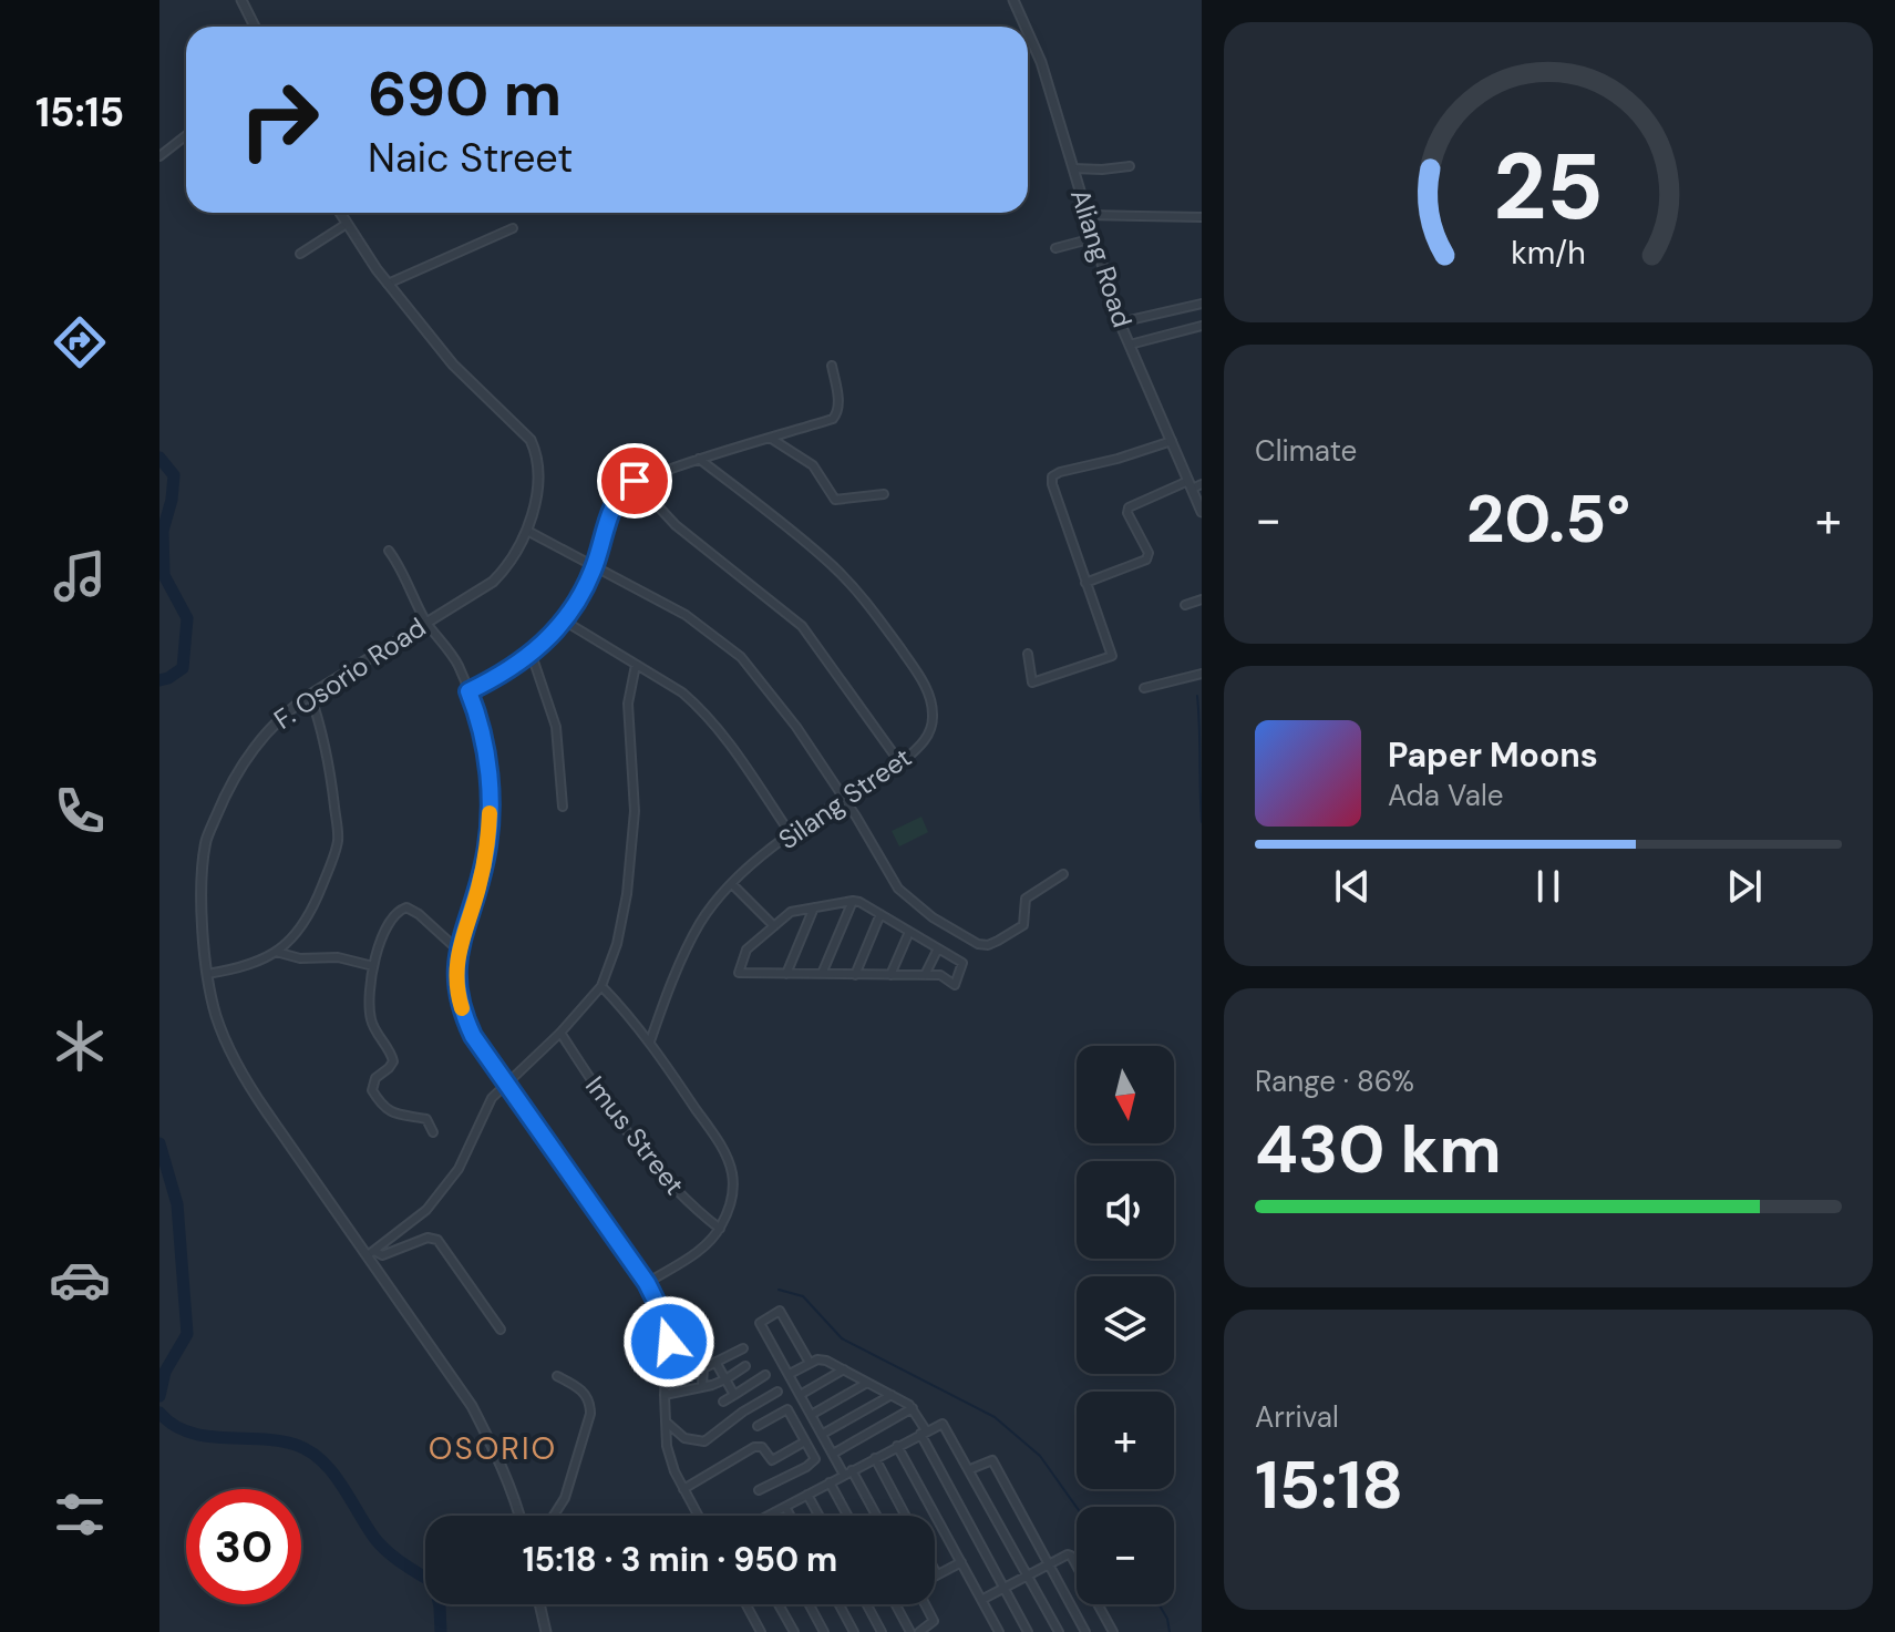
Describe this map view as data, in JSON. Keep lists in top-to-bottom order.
{
  "streets": {
    "street": [
      "Aliang Road",
      "F. Osorio Road",
      "Silang Street",
      "Imus Street"
    ]
  },
  "districts": ["OSORIO"],
  "north": "bottom",
  "page": {
    "tabs": "15:15",
    "turn": ["690 m", "Naic Street"],
    "tile": [
      "Climate",
      ["Range · 86%", "430 km"],
      ["Arrival", "15:18"]
    ],
    "heat": ["−", "20.5°", "+"],
    "song": ["Paper Moons", "Ada Vale"],
    "map_buttons": ["+", "−"],
    "limit": "30",
    "trip": "15:18 · 3 min · 950 m",
    "gauge": ["25", "km/h"]
  }
}
